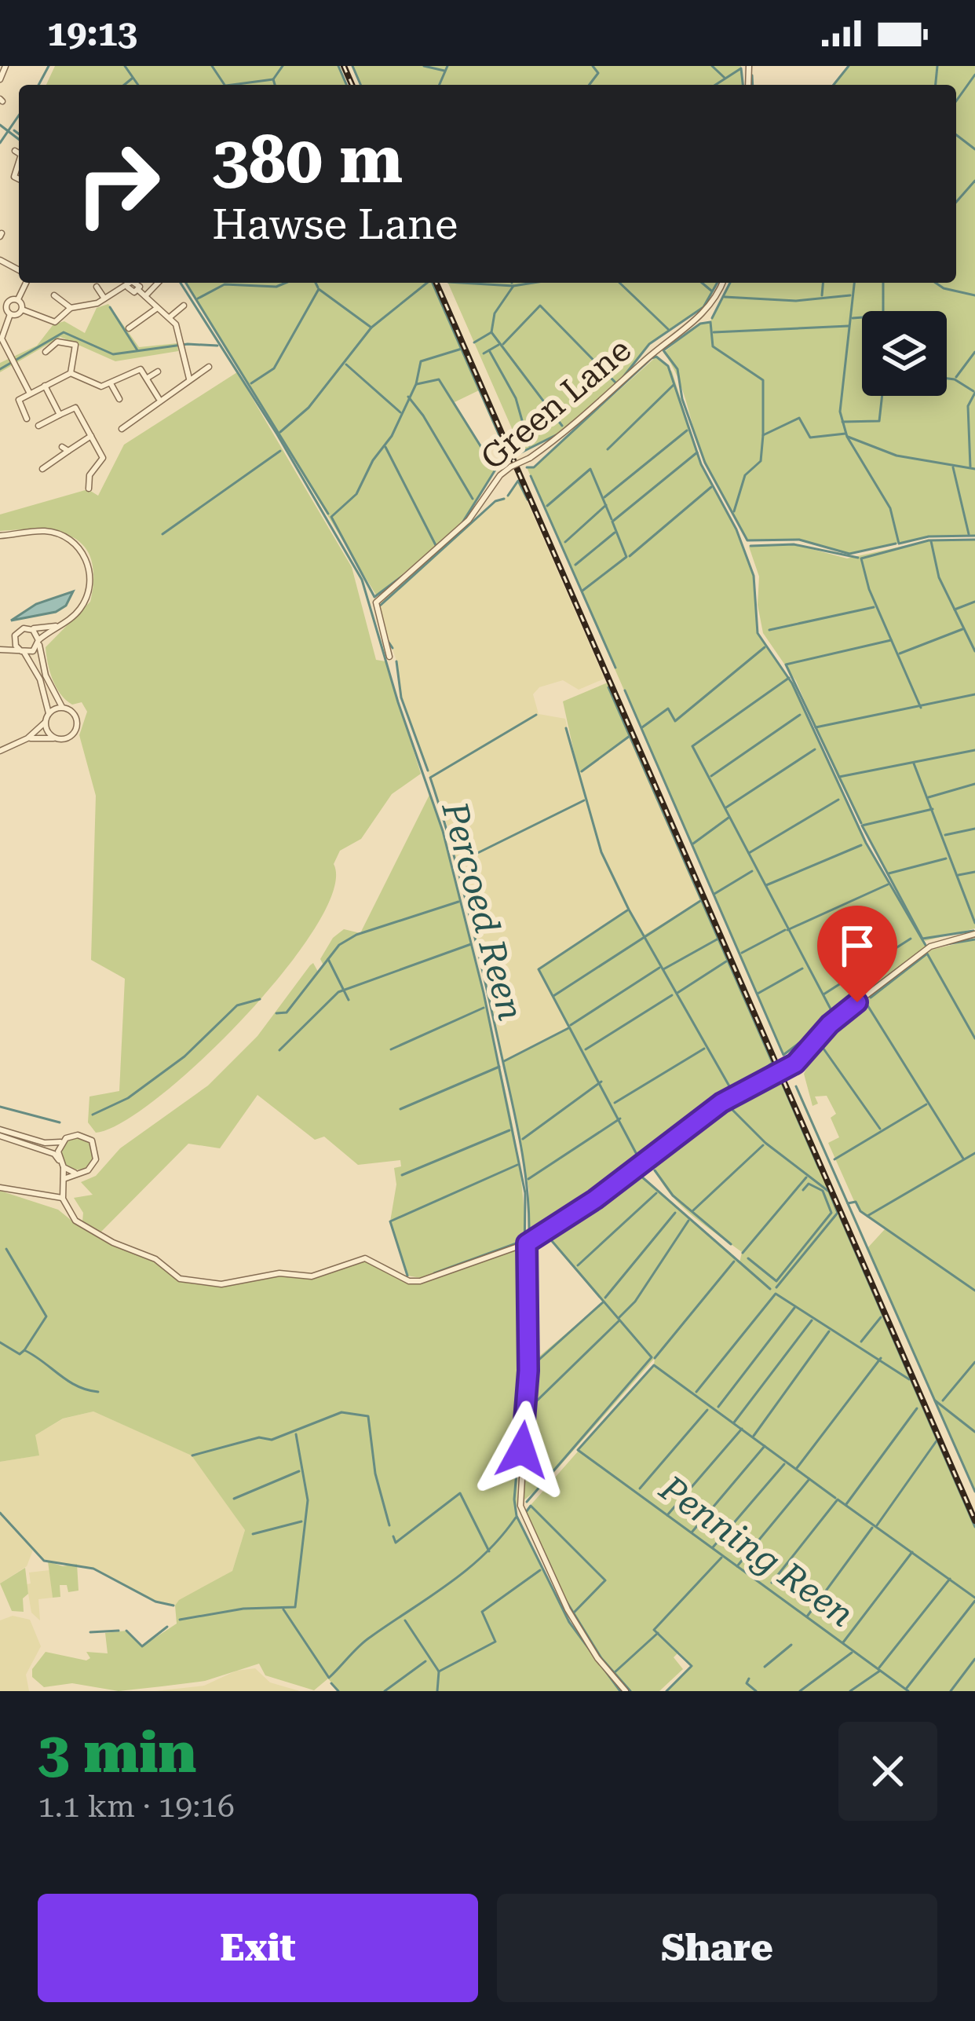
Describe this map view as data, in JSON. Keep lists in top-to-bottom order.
{
  "streets": {
    "street": ["Green Lane"]
  },
  "water": ["Percoed Reen", "Penning Reen"],
  "page": {
    "status": "19:13",
    "turn": ["380 m", "Hawse Lane"],
    "heading": ["3 min", "1.1 km · 19:16"],
    "buttons": ["Exit", "Share"]
  }
}
